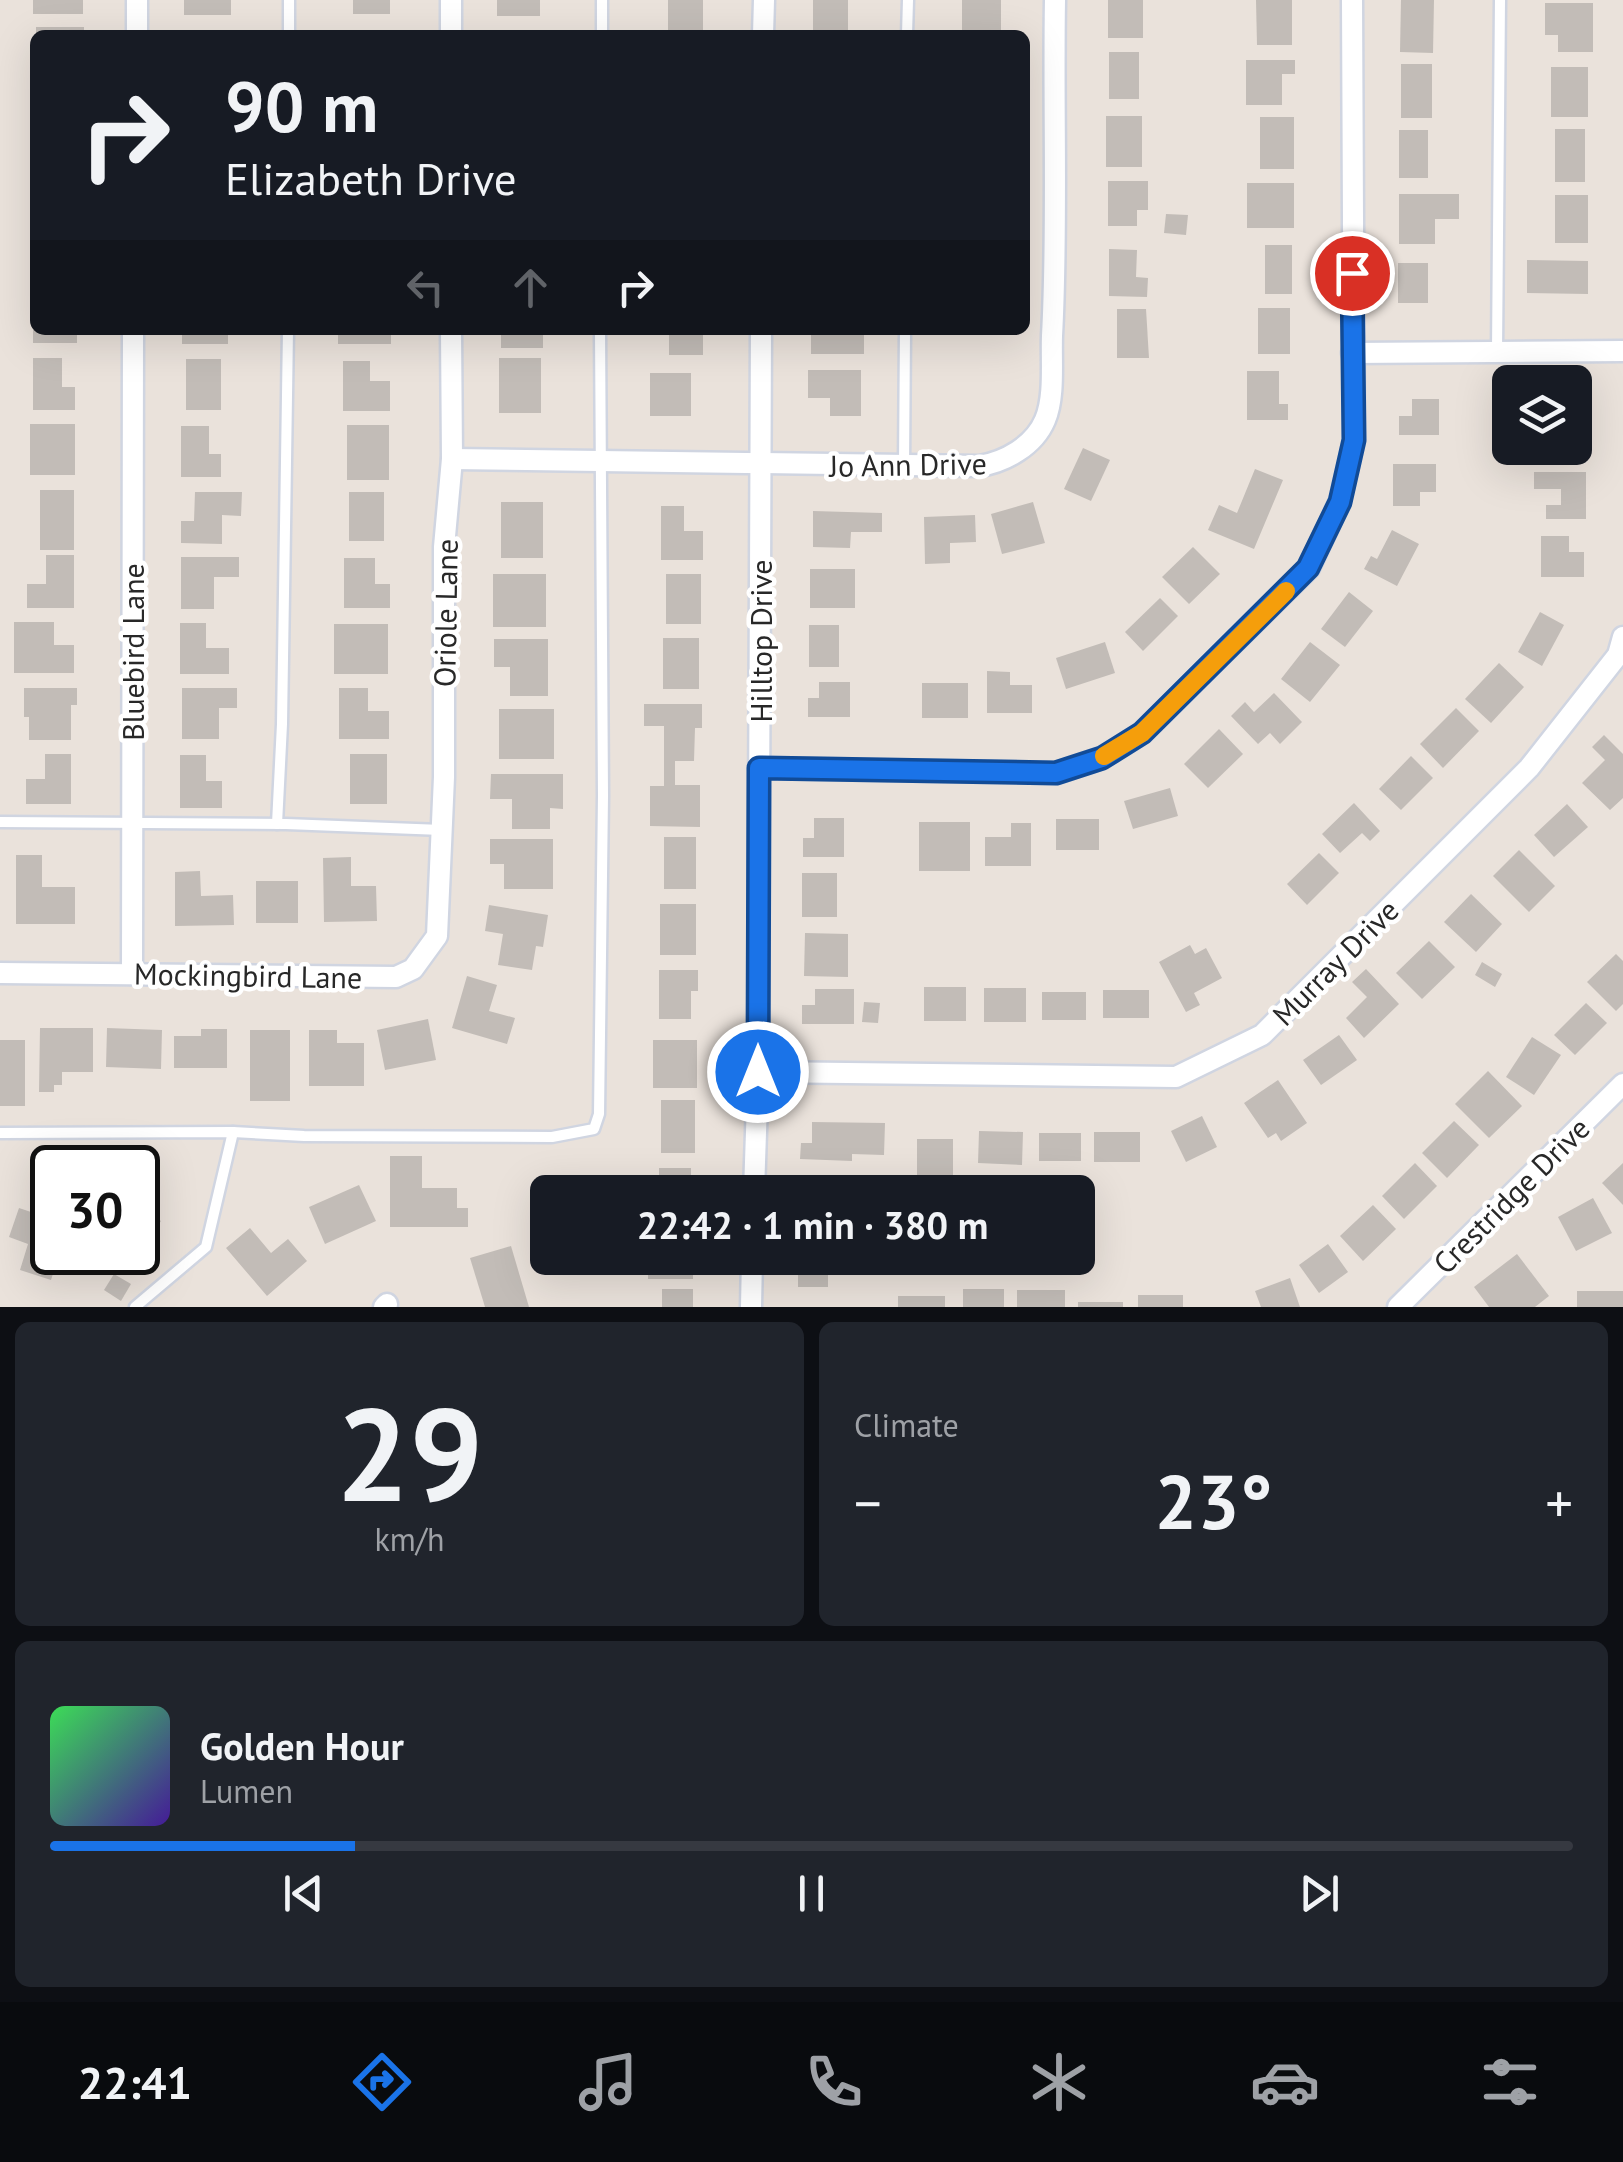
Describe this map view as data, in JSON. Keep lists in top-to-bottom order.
{
  "streets": {
    "street": [
      "Jo Ann Drive",
      "Oriole Lane",
      "Hilltop Drive",
      "Bluebird Lane",
      "Murray Drive",
      "Mockingbird Lane",
      "Crestridge Drive"
    ]
  },
  "crossings": [
    ["Jo Ann Drive", "Oriole Lane"],
    ["Jo Ann Drive", "Hilltop Drive"],
    ["Oriole Lane", "Mockingbird Lane"],
    ["Hilltop Drive", "Murray Drive"],
    ["Bluebird Lane", "Mockingbird Lane"]
  ],
  "page": {
    "turn": ["90 m", "Elizabeth Drive"],
    "limit": "30",
    "trip": "22:42 · 1 min · 380 m",
    "tile": [
      ["29", "km/h"],
      "Climate"
    ],
    "heat": ["−", "23°", "+"],
    "song": ["Golden Hour", "Lumen"],
    "tabs": "22:41"
  }
}
